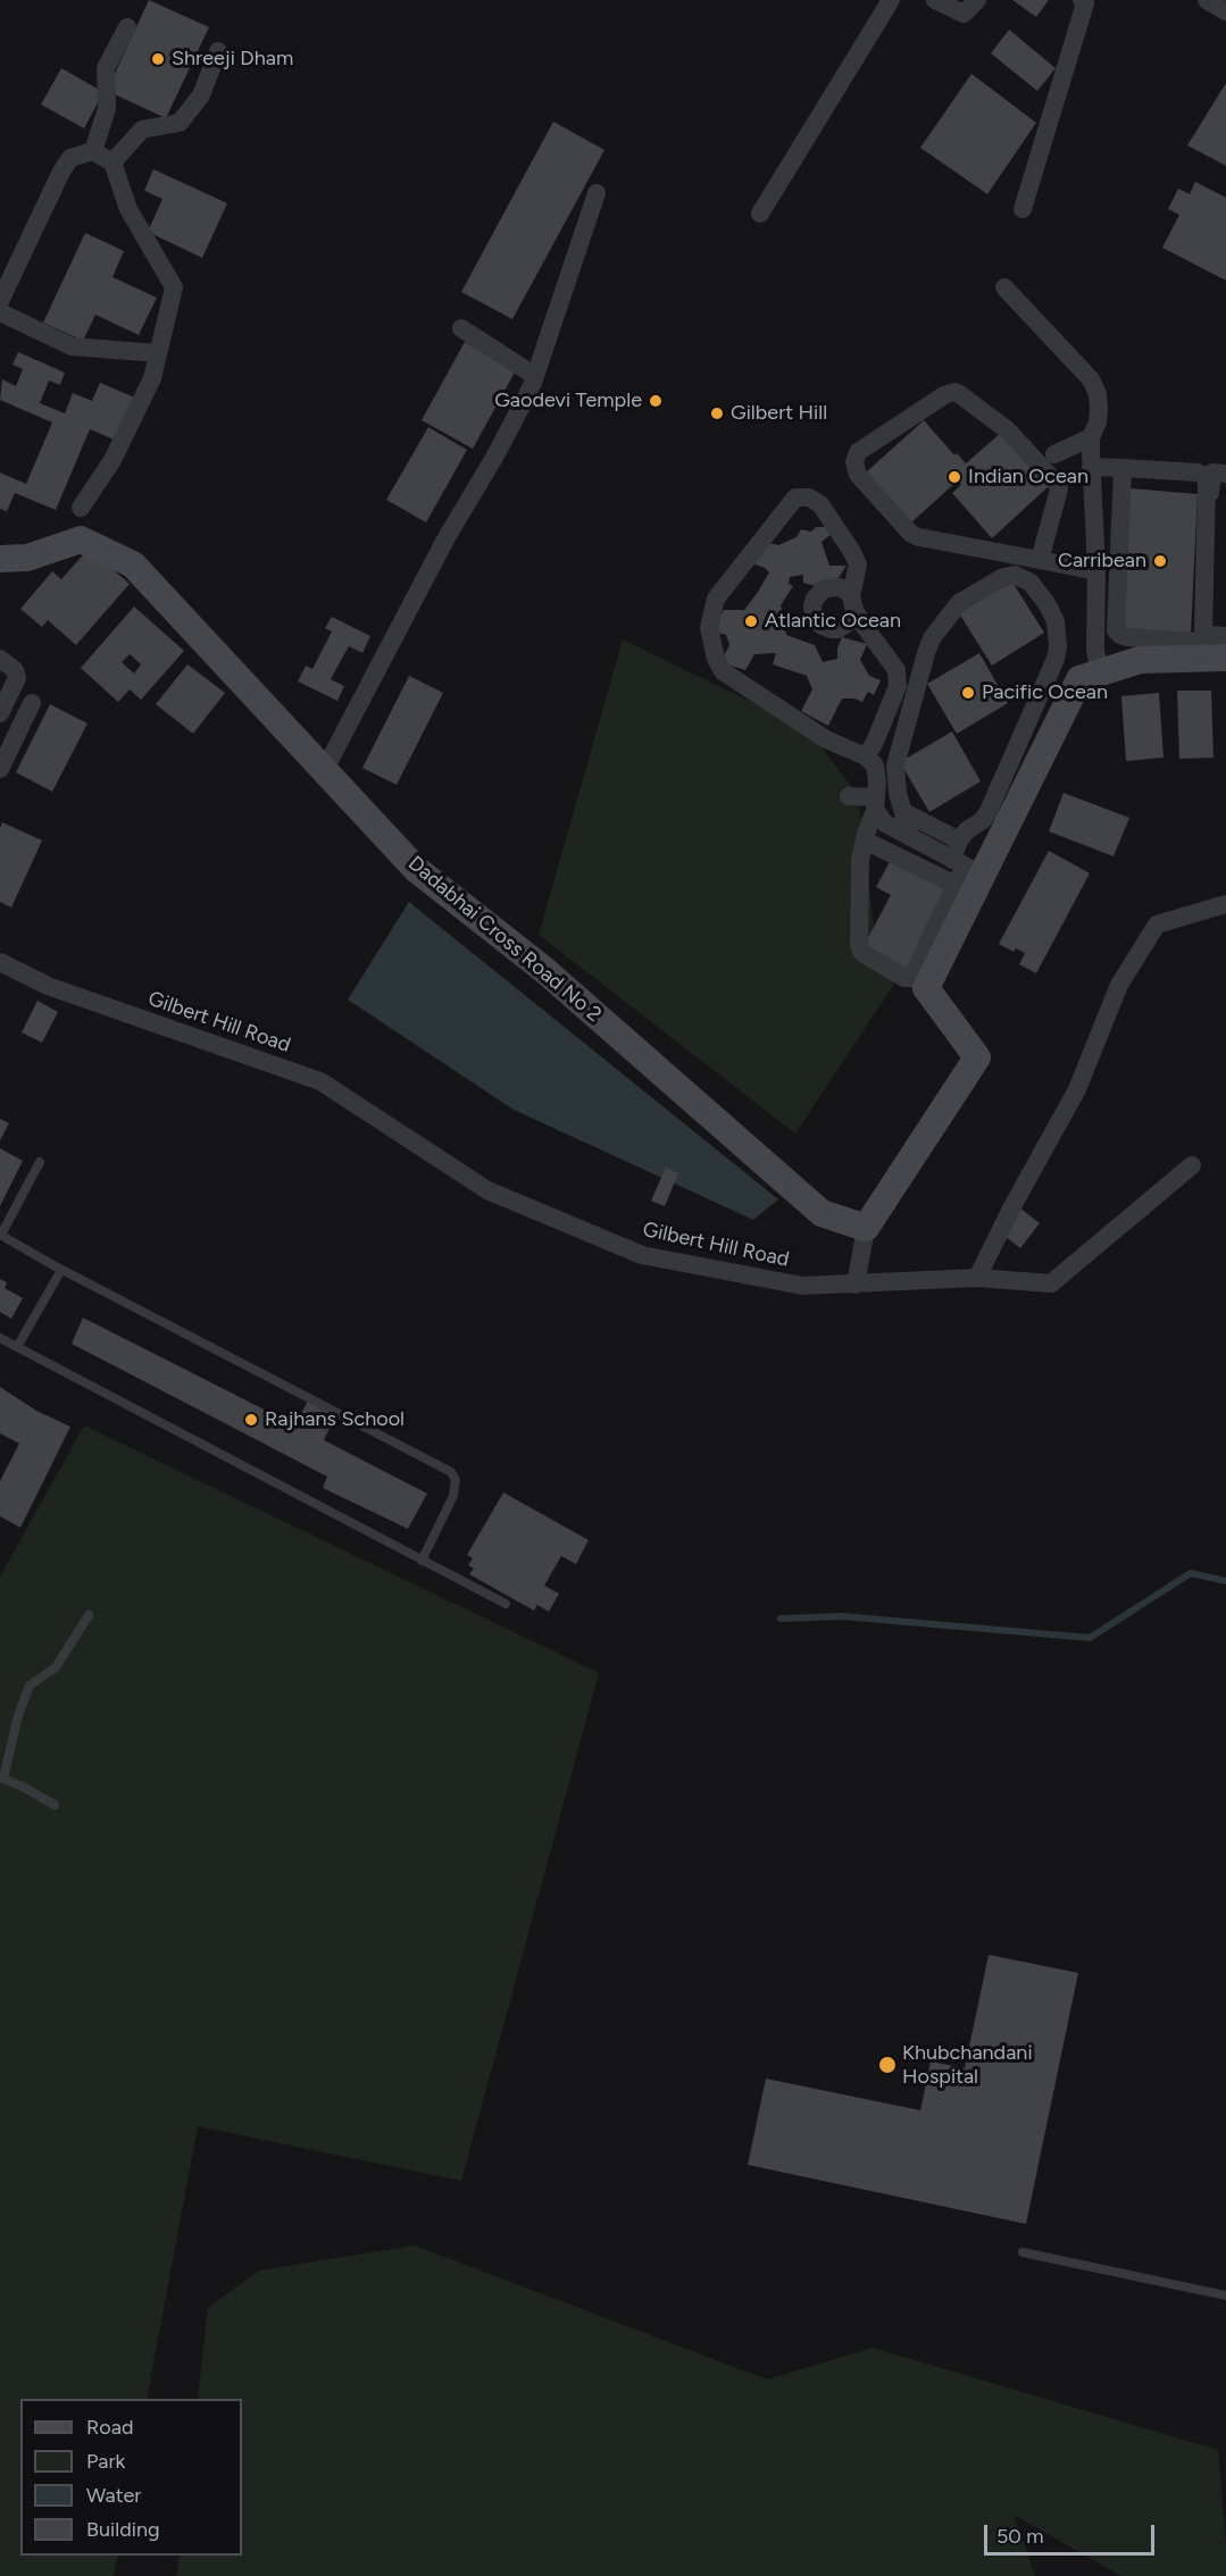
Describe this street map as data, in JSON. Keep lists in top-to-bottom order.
{
  "streets": {
    "street": ["Dadabhai Cross Road No 2", "Gilbert Hill Road"]
  },
  "places": [
    "Shreeji Dham",
    "Gaodevi Temple",
    "Gilbert Hill",
    "Indian Ocean",
    "Carribean",
    "Atlantic Ocean",
    "Pacific Ocean",
    "Rajhans School",
    "Khubchandani Hospital"
  ],
  "legend": [
    "Road",
    "Park",
    "Water",
    "Building"
  ],
  "scale_bar": "50 m"
}
